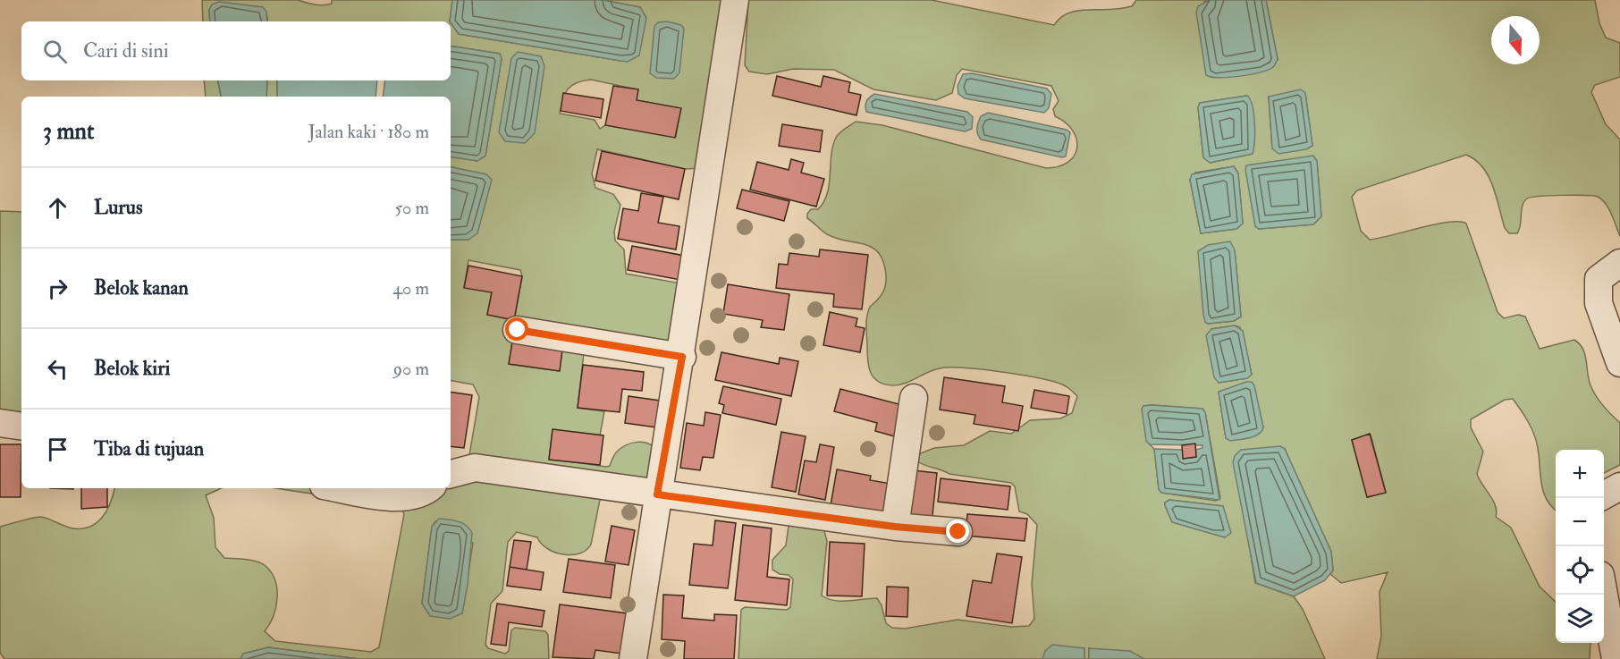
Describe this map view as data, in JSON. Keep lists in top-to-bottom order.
{
  "north": "bottom",
  "page": {
    "search": "Cari di sini",
    "heading": ["3 mnt", "Jalan kaki · 180 m"],
    "list": [
      ["Lurus", "50 m"],
      ["Belok kanan", "40 m"],
      ["Belok kiri", "90 m"],
      "Tiba di tujuan"
    ],
    "map_buttons": ["+", "−"]
  }
}
